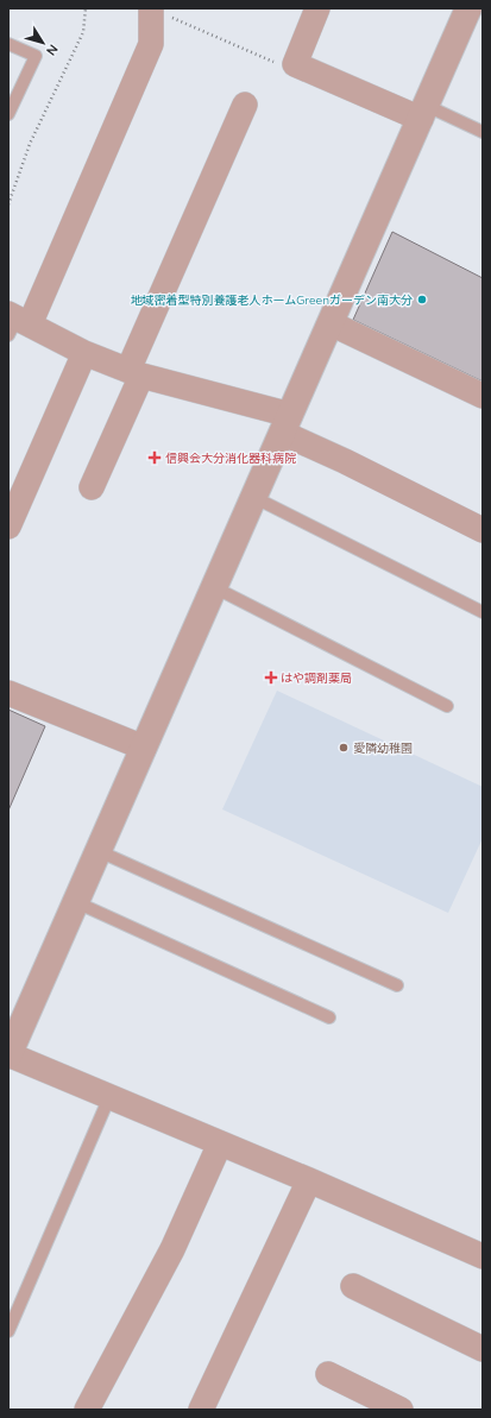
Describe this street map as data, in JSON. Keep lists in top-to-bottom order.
{
  "places": {
    "other": ["地域密着型特別養護老人ホームGreenガーデン南大分", "愛隣幼稚園"],
    "health": ["信興会大分消化器科病院", "はや調剤薬局"]
  },
  "north": "bottom right"
}
